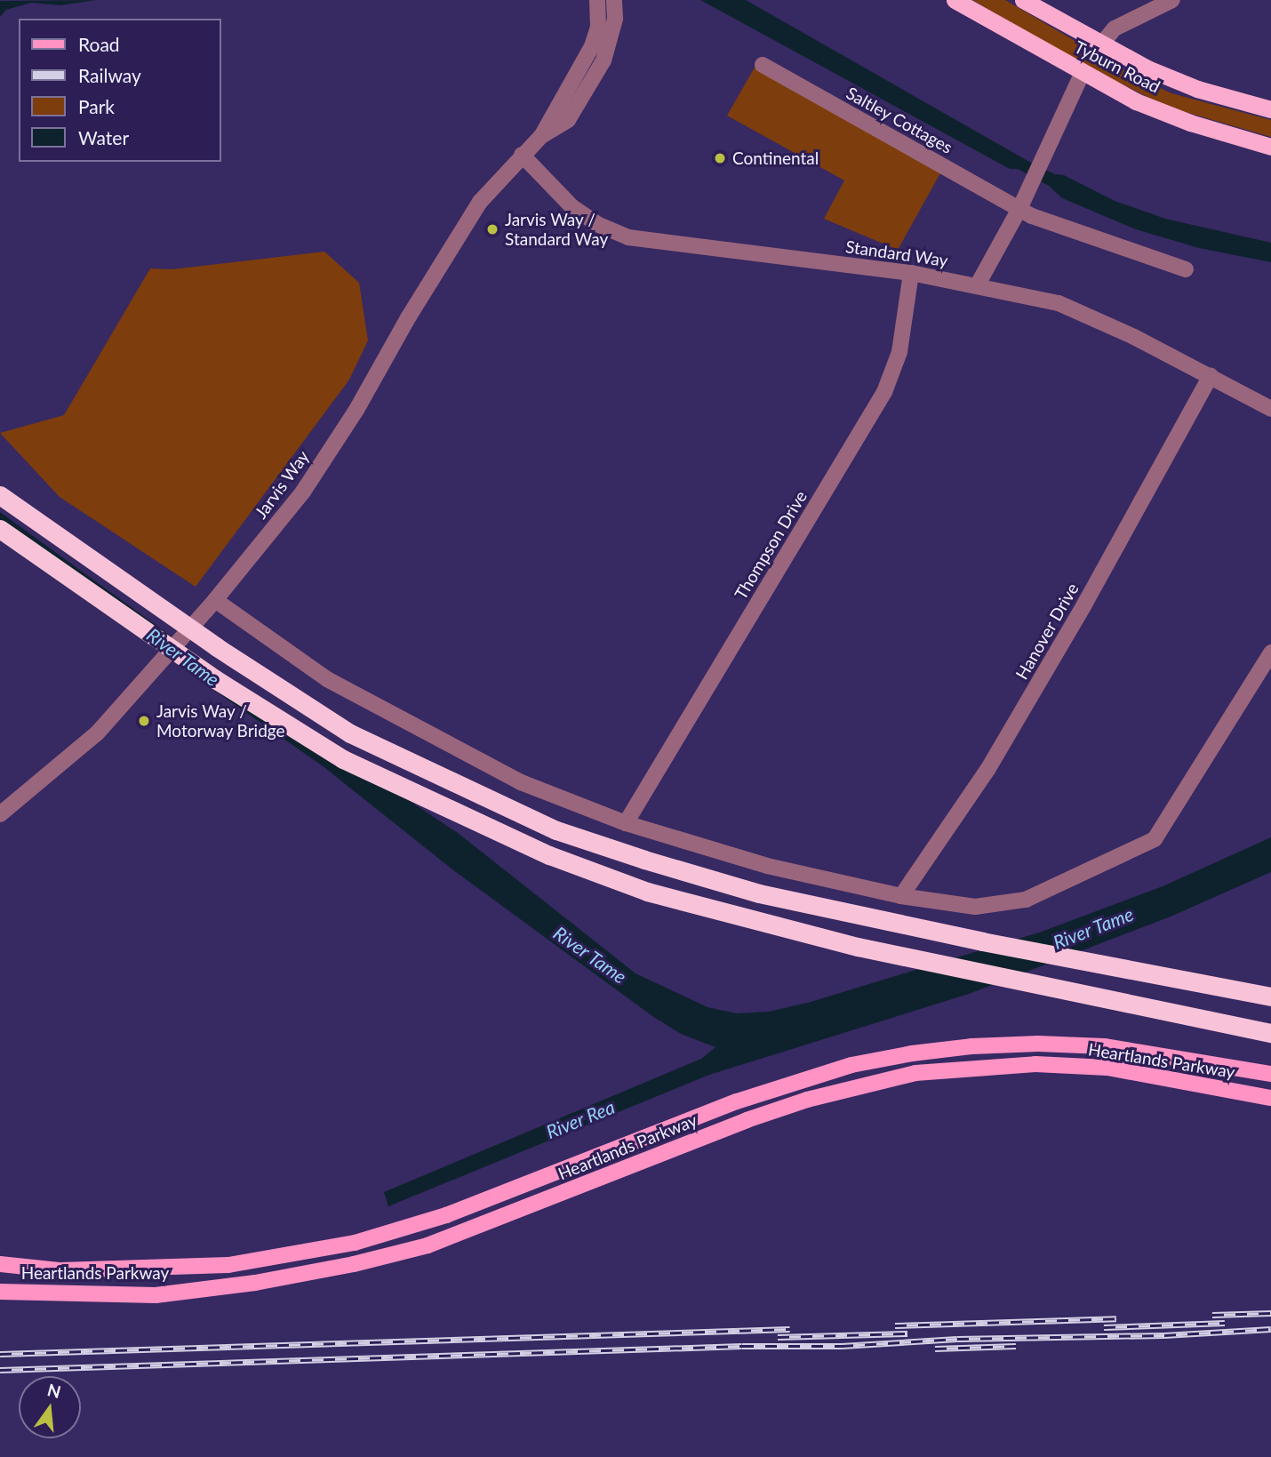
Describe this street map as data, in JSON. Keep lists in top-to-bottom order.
{
  "streets": {
    "highway": ["Tyburn Road"],
    "main road": ["Heartlands Parkway"],
    "street": [
      "Saltley Cottages",
      "Standard Way",
      "Jarvis Way",
      "Thompson Drive",
      "Hanover Drive"
    ]
  },
  "crossings": [
    ["Standard Way", "Jarvis Way"],
    ["Standard Way", "Thompson Drive"],
    ["Standard Way", "Hanover Drive"]
  ],
  "water": ["River Tame", "River Rea"],
  "places": ["Continental", "Jarvis Way / Standard Way", "Jarvis Way / Motorway Bridge"],
  "legend": [
    "Road",
    "Railway",
    "Park",
    "Water"
  ],
  "north": "top"
}
